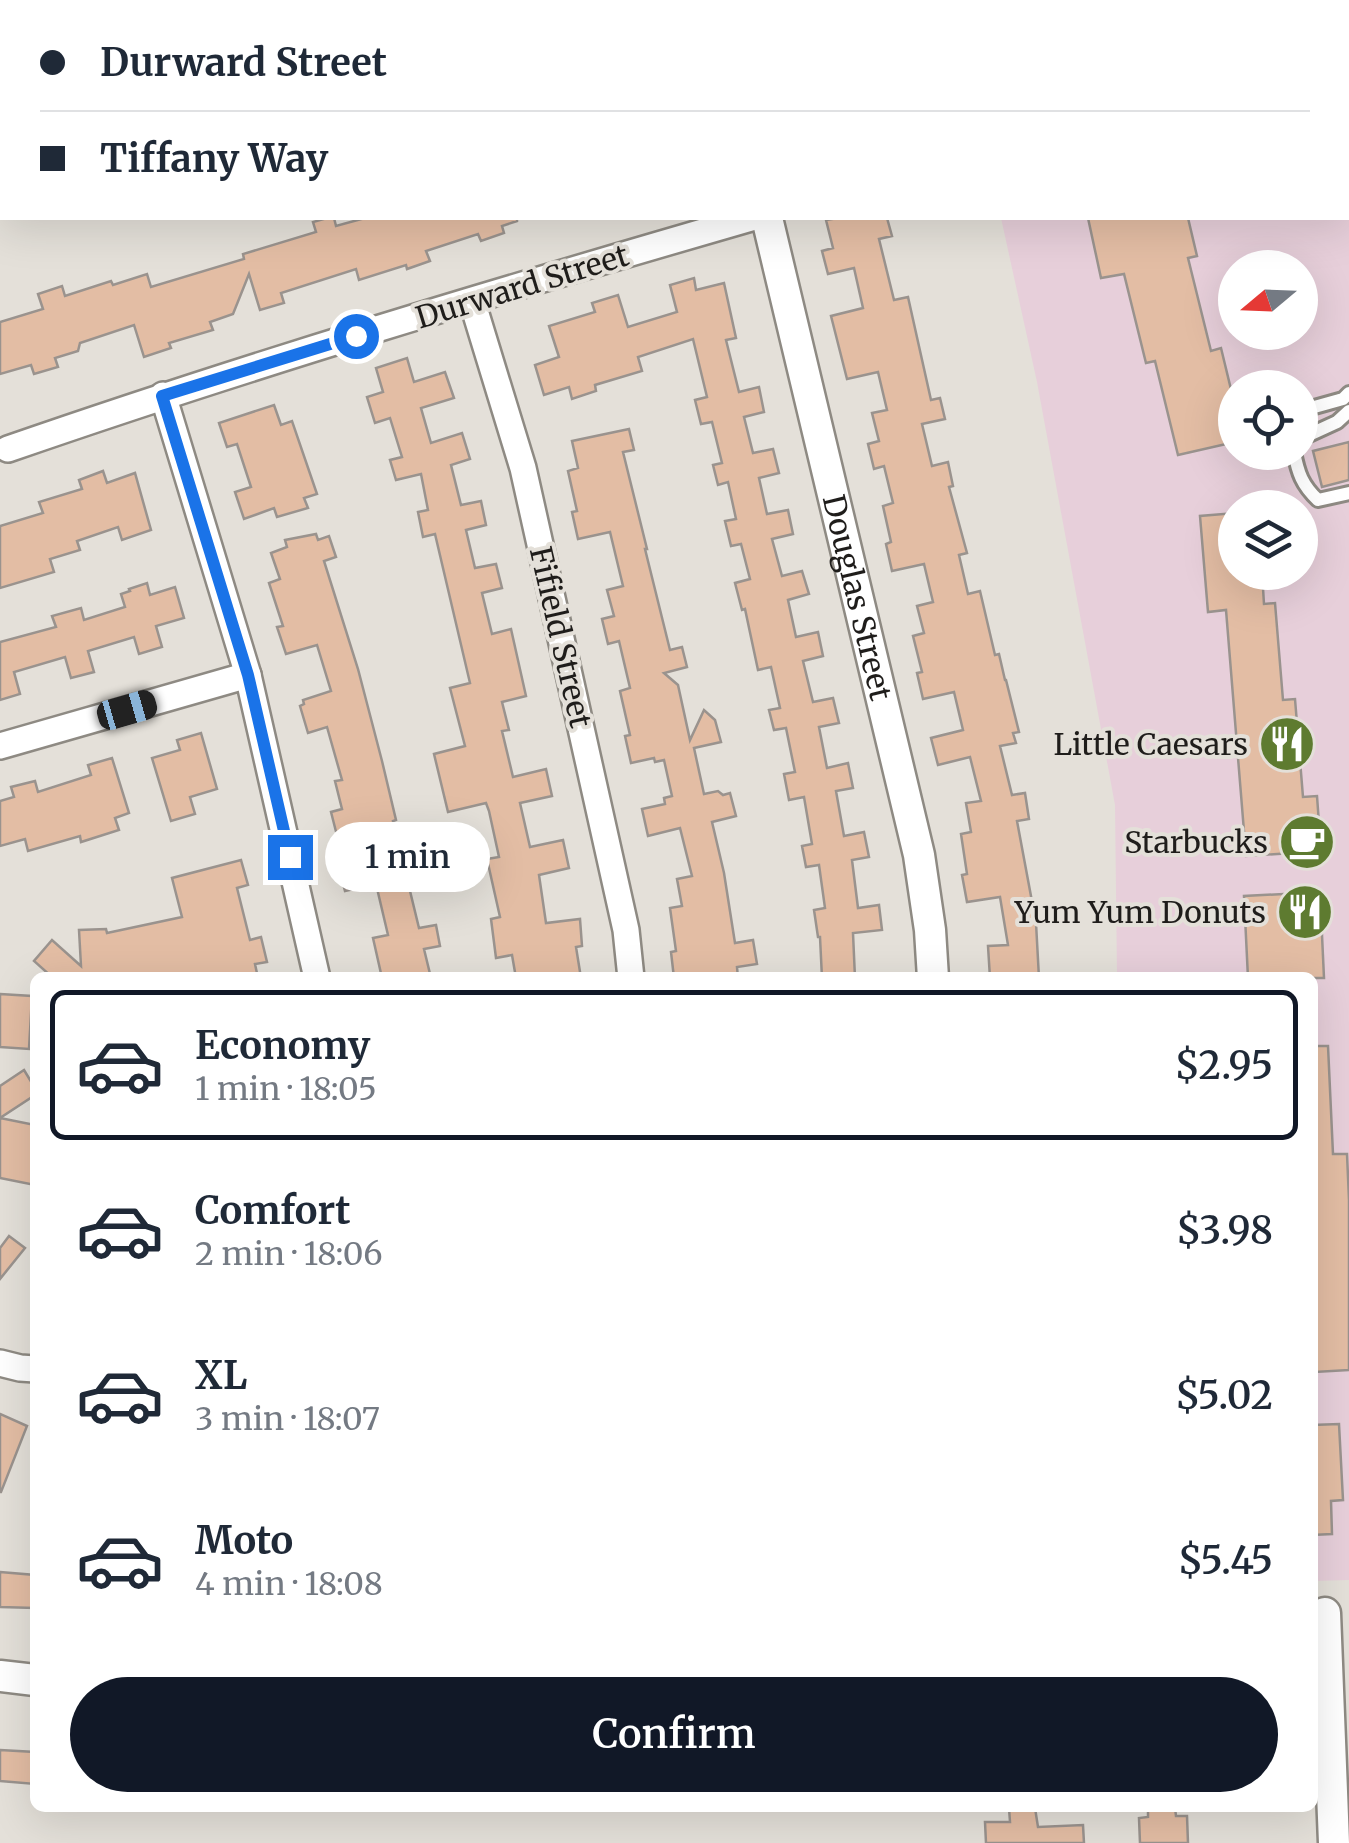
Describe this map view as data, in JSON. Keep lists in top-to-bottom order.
{
  "streets": {
    "street": ["Durward Street", "Douglas Street", "Fifield Street"]
  },
  "crossings": [
    ["Durward Street", "Fifield Street"]
  ],
  "places": {
    "restaurant": ["Little Caesars", "Yum Yum Donuts"],
    "cafe": ["Starbucks"]
  },
  "north": "left",
  "page": {
    "banner": ["Durward Street", "Tiffany Way"],
    "bubble": "1 min",
    "list": [
      {
        "name": "Economy",
        "note": "1 min · 18:05",
        "value": "$2.95"
      },
      {
        "name": "Comfort",
        "note": "2 min · 18:06",
        "value": "$3.98"
      },
      {
        "name": "XL",
        "note": "3 min · 18:07",
        "value": "$5.02"
      },
      {
        "name": "Moto",
        "note": "4 min · 18:08",
        "value": "$5.45"
      }
    ],
    "buttons": "Confirm"
  }
}
